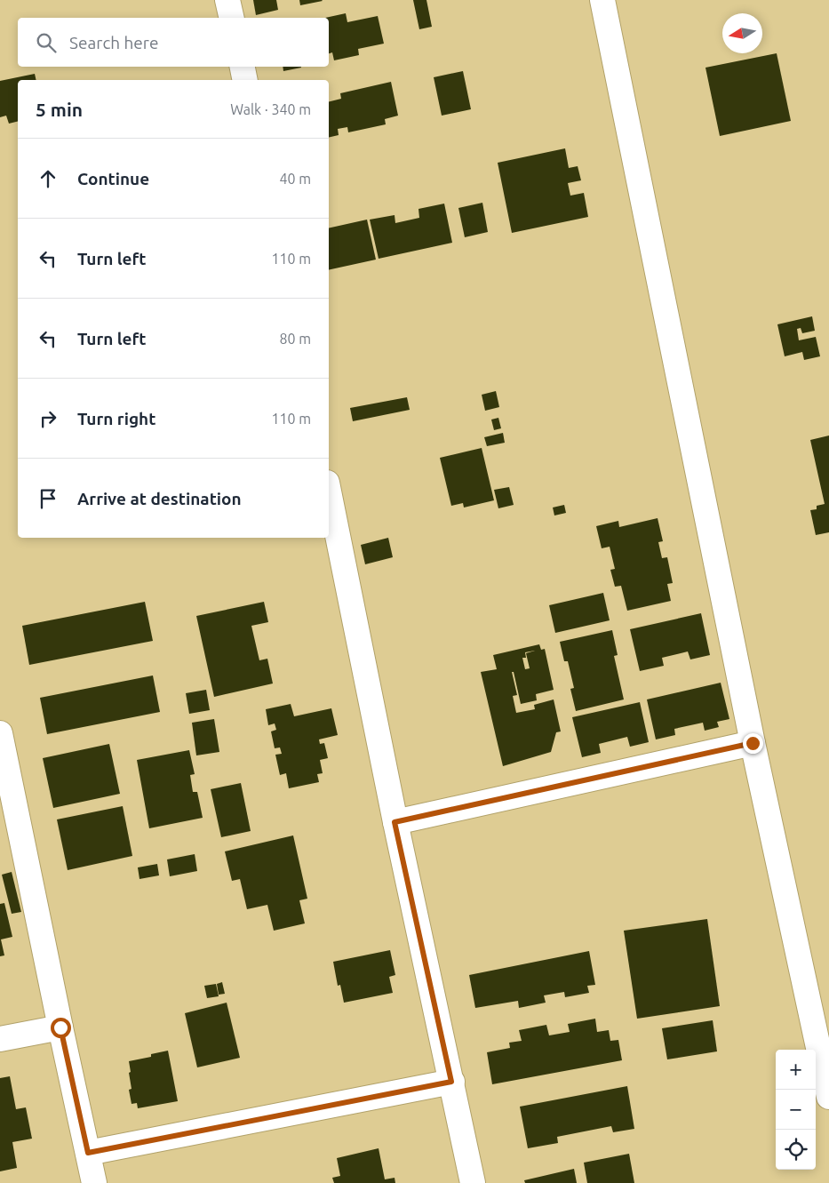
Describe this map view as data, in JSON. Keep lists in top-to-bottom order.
{
  "north": "left",
  "page": {
    "search": "Search here",
    "heading": ["5 min", "Walk · 340 m"],
    "list": [
      ["Continue", "40 m"],
      ["Turn left", "110 m"],
      ["Turn left", "80 m"],
      ["Turn right", "110 m"],
      "Arrive at destination"
    ],
    "map_buttons": ["+", "−"]
  }
}
